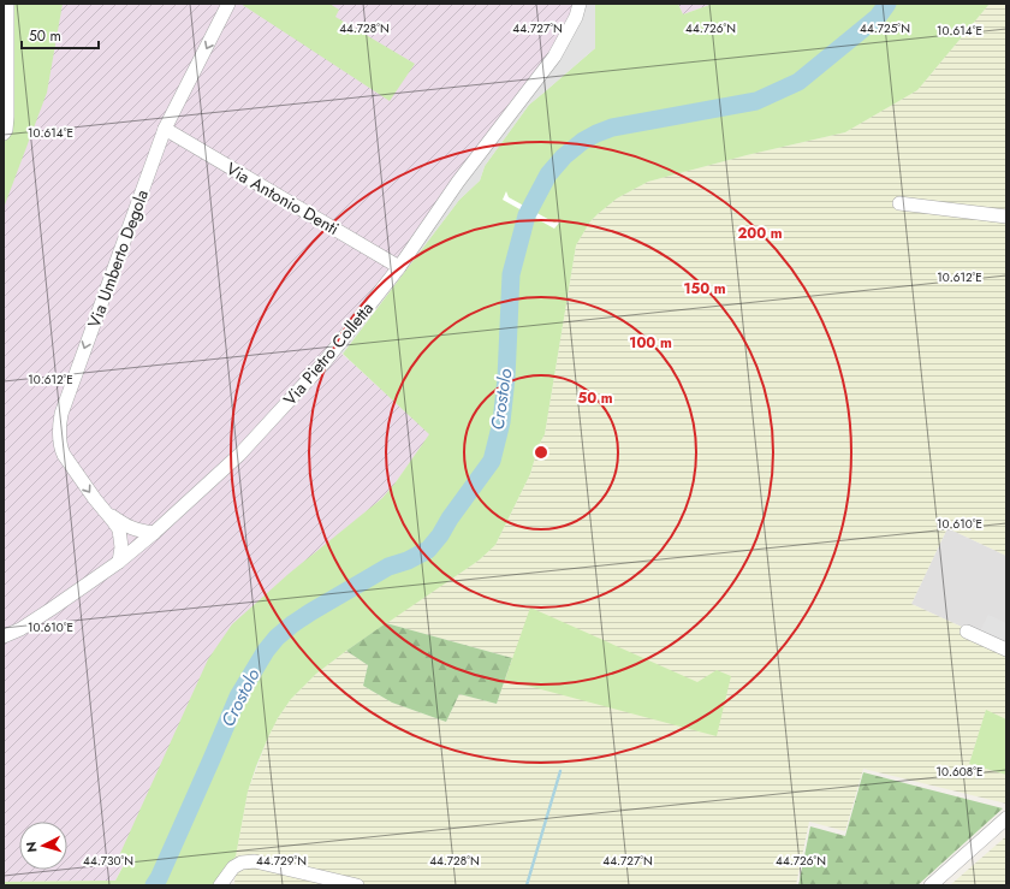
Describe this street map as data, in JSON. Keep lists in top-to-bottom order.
{
  "streets": {
    "street": ["Via Antonio Denti", "Via Umberto Degola", "Via Pietro Colletta"]
  },
  "crossings": [
    ["Via Antonio Denti", "Via Umberto Degola"],
    ["Via Antonio Denti", "Via Pietro Colletta"],
    ["Via Umberto Degola", "Via Pietro Colletta"]
  ],
  "one_way": ["Via Umberto Degola"],
  "water": ["Crostolo"],
  "scale_bar": "50 m",
  "north": "left",
  "coordinates": [
    "44.728°N",
    "44.727°N",
    "44.726°N",
    "44.725°N",
    "10.614°E",
    "10.612°E",
    "10.610°E",
    "10.608°E",
    "44.730°N",
    "44.729°N"
  ],
  "rings": [
    "200 m",
    "150 m",
    "100 m",
    "50 m"
  ]
}
